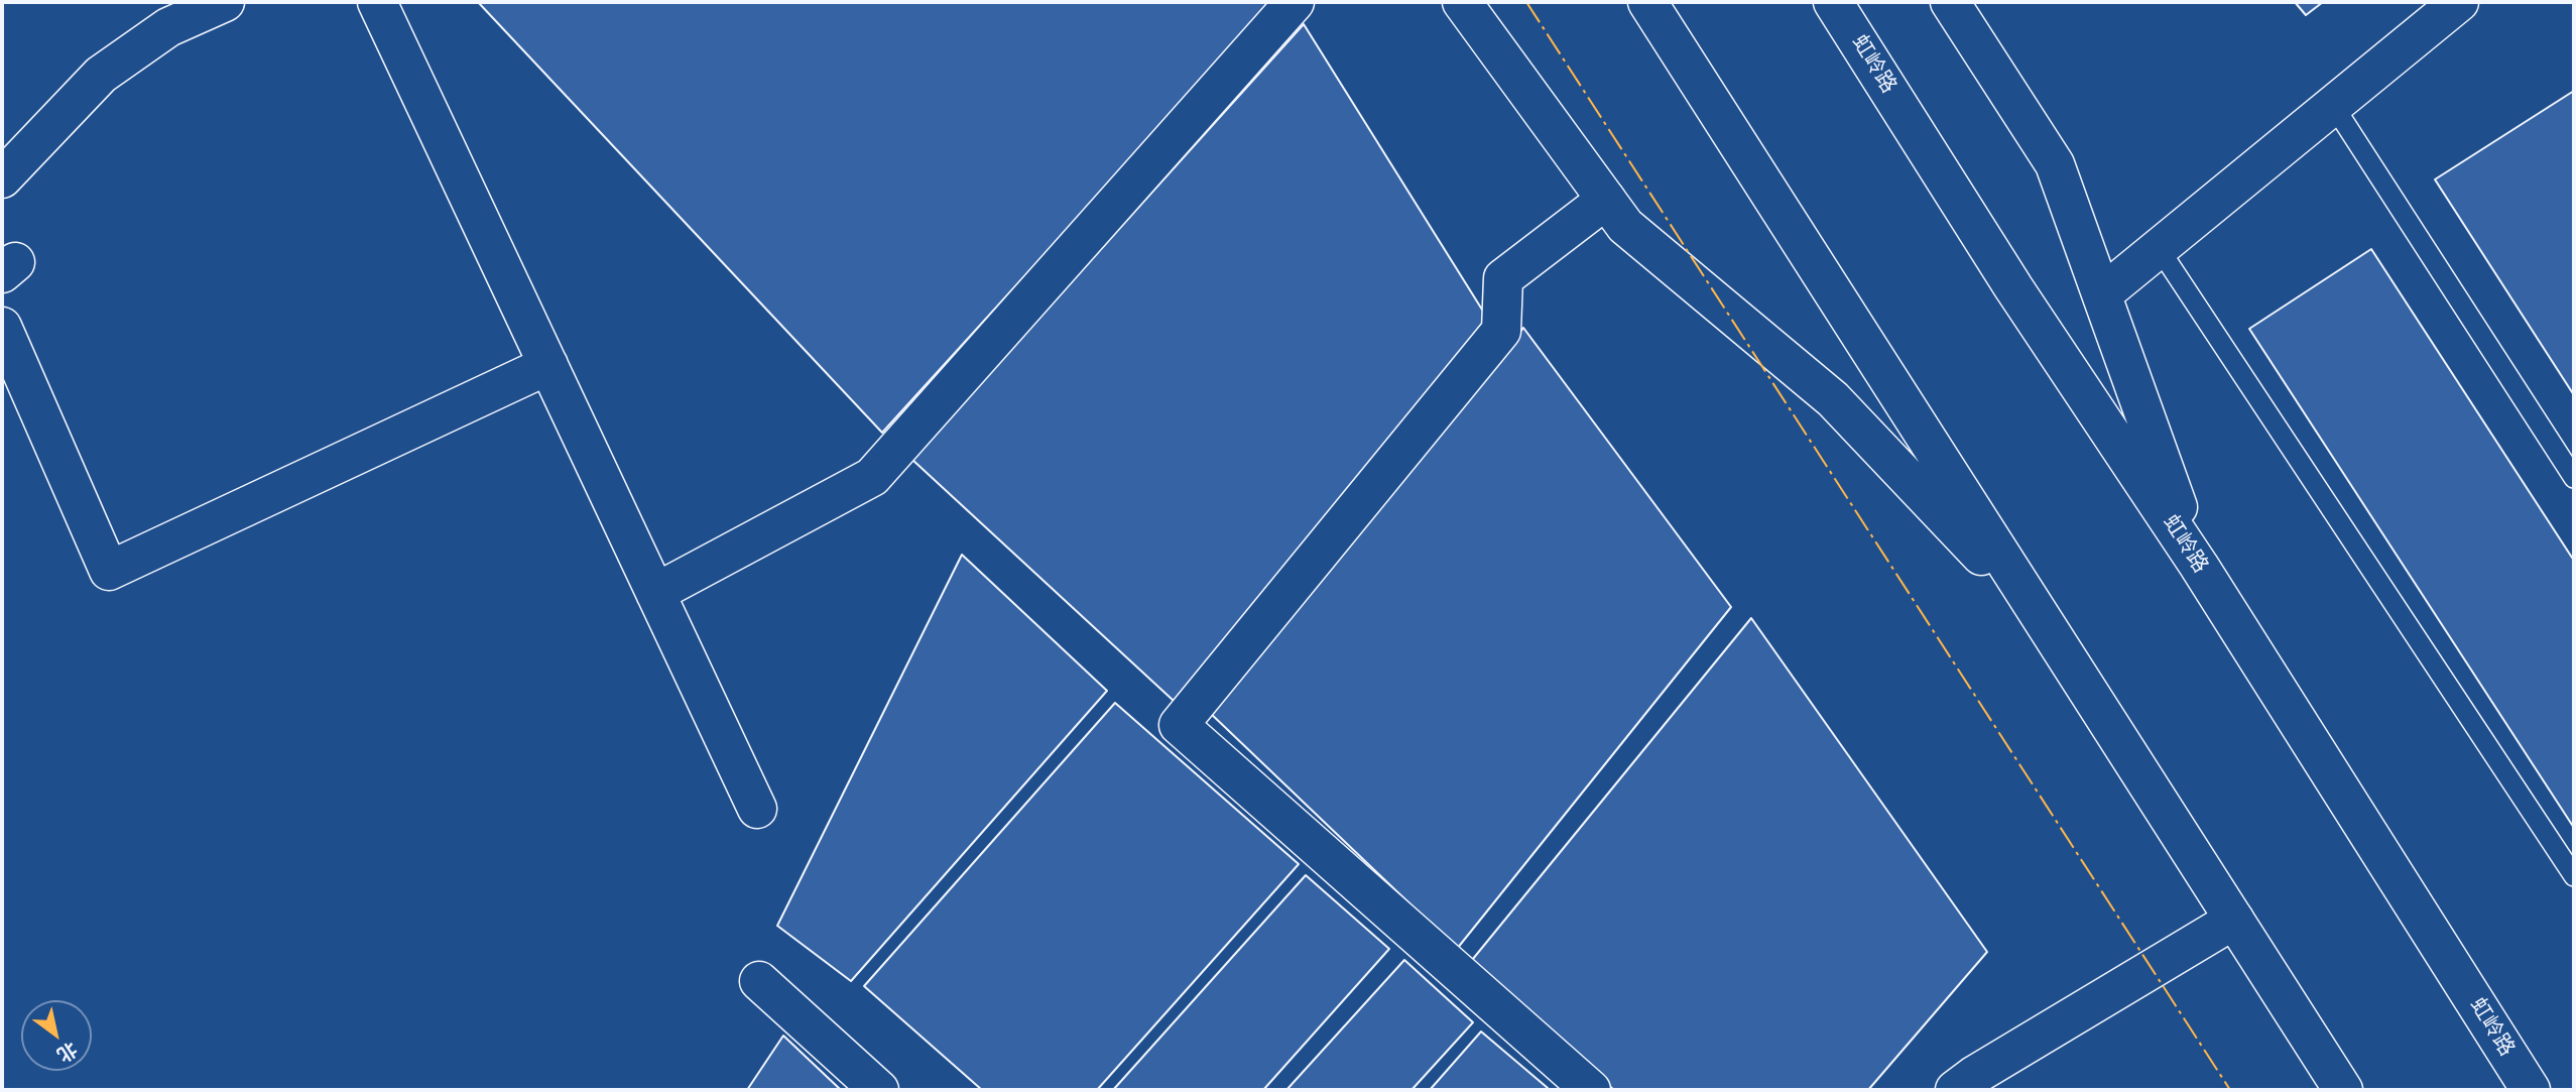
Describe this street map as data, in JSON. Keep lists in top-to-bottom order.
{
  "streets": {
    "street": ["虹岭路"]
  },
  "north": "bottom right"
}
